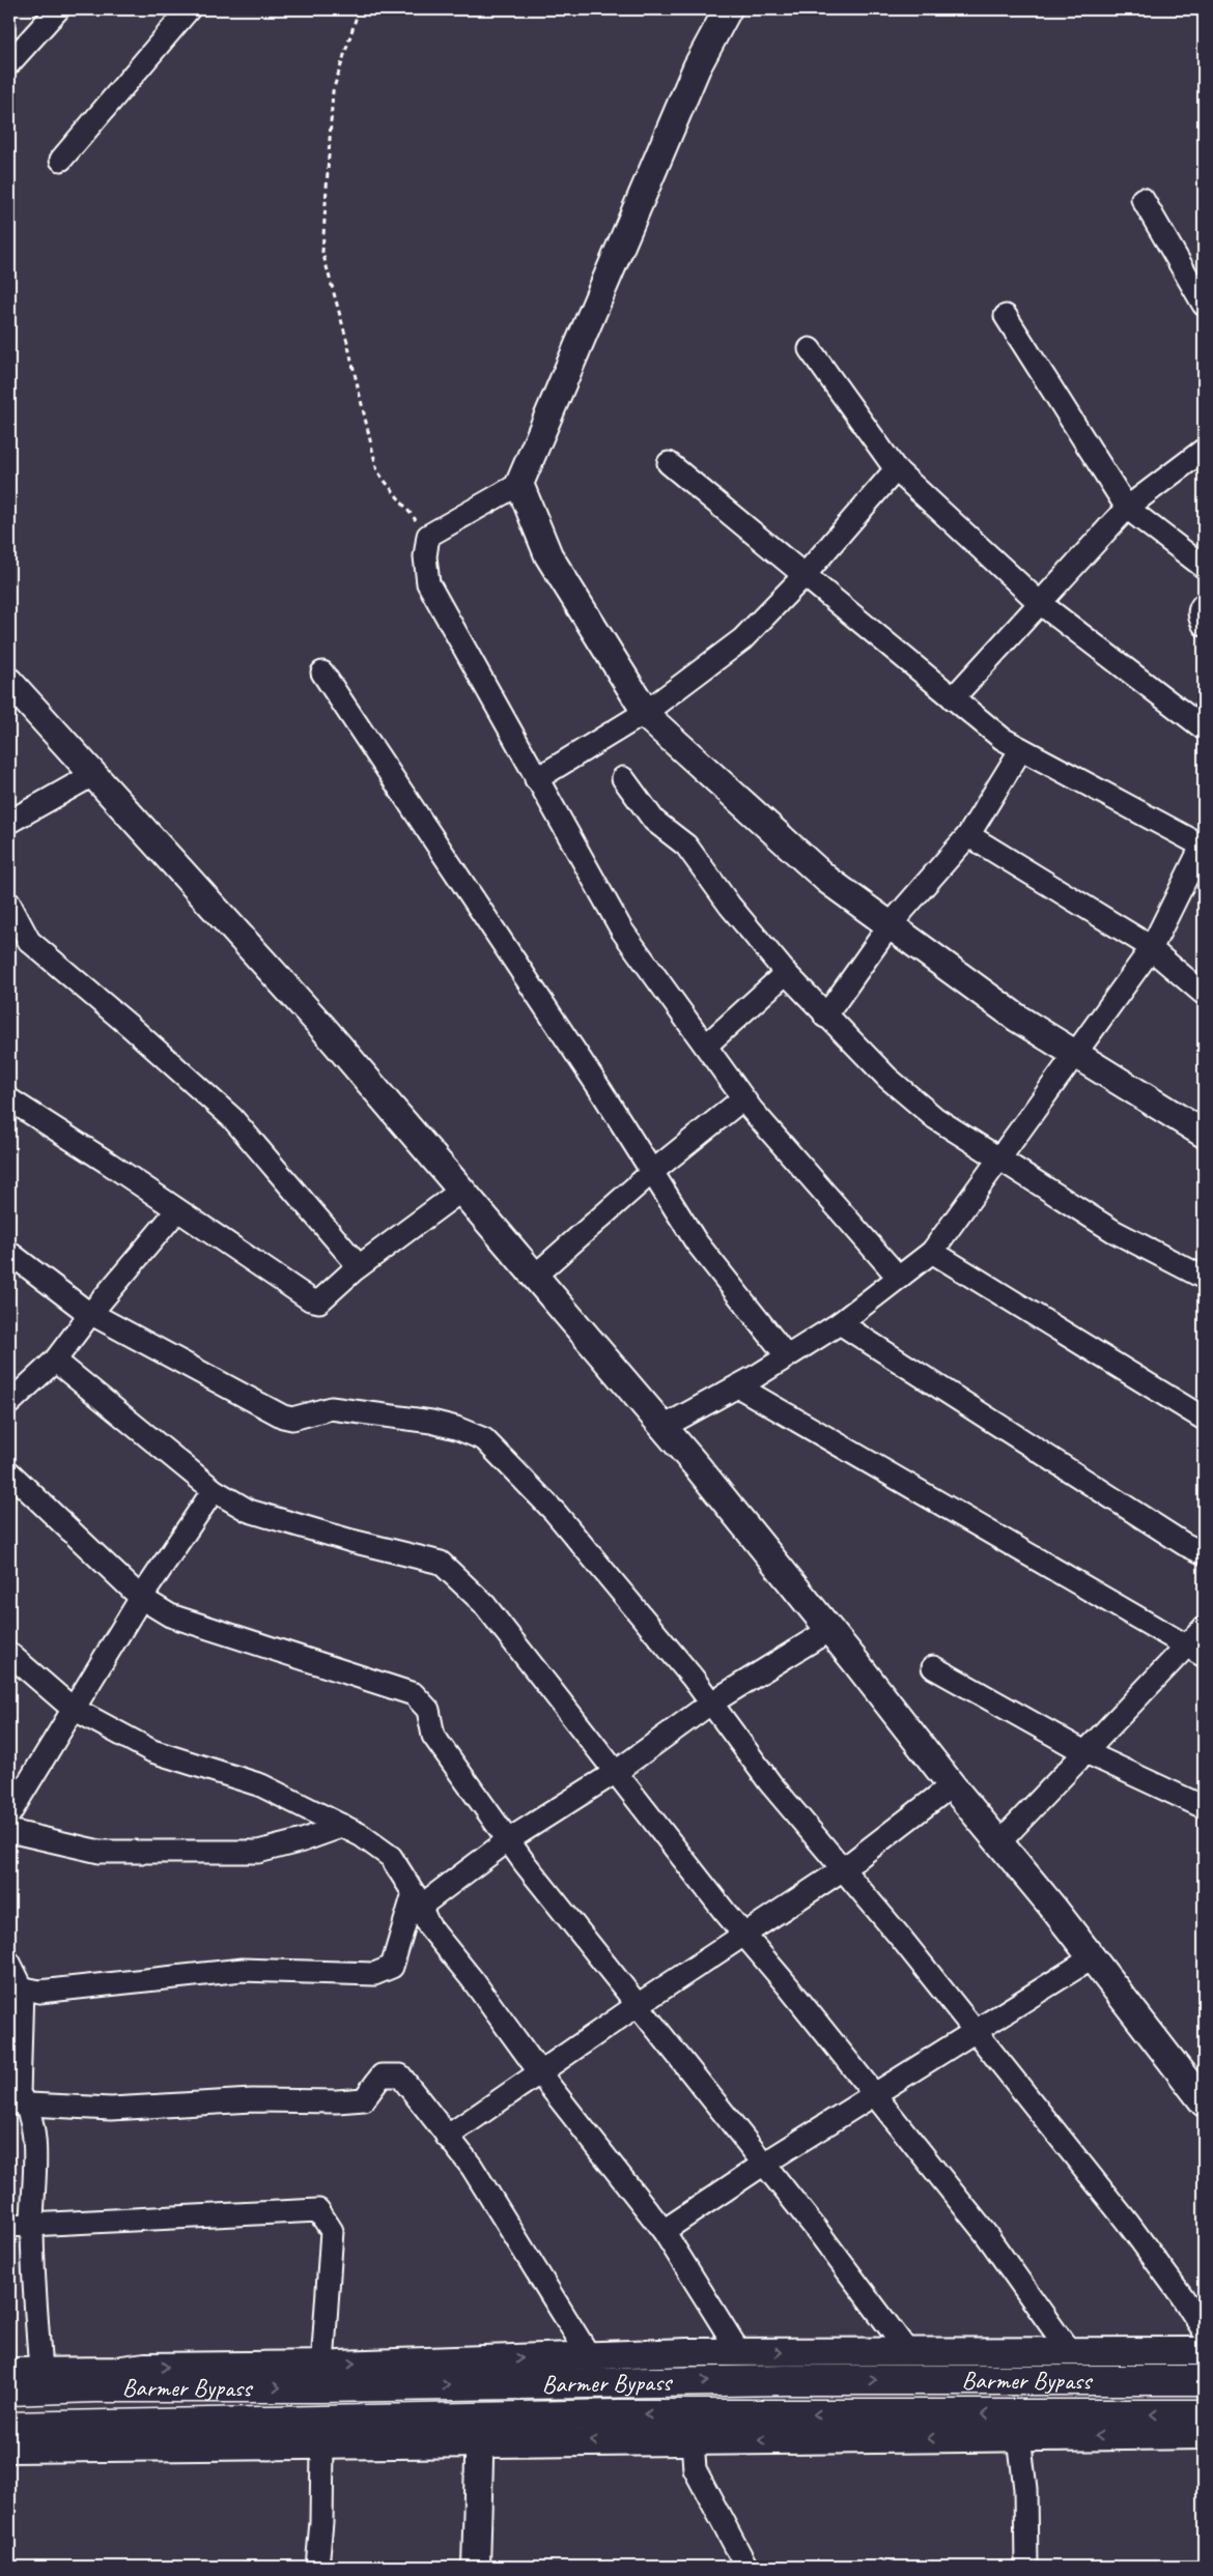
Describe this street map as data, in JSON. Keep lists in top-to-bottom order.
{
  "streets": {
    "highway": ["Barmer Bypass"]
  }
}
